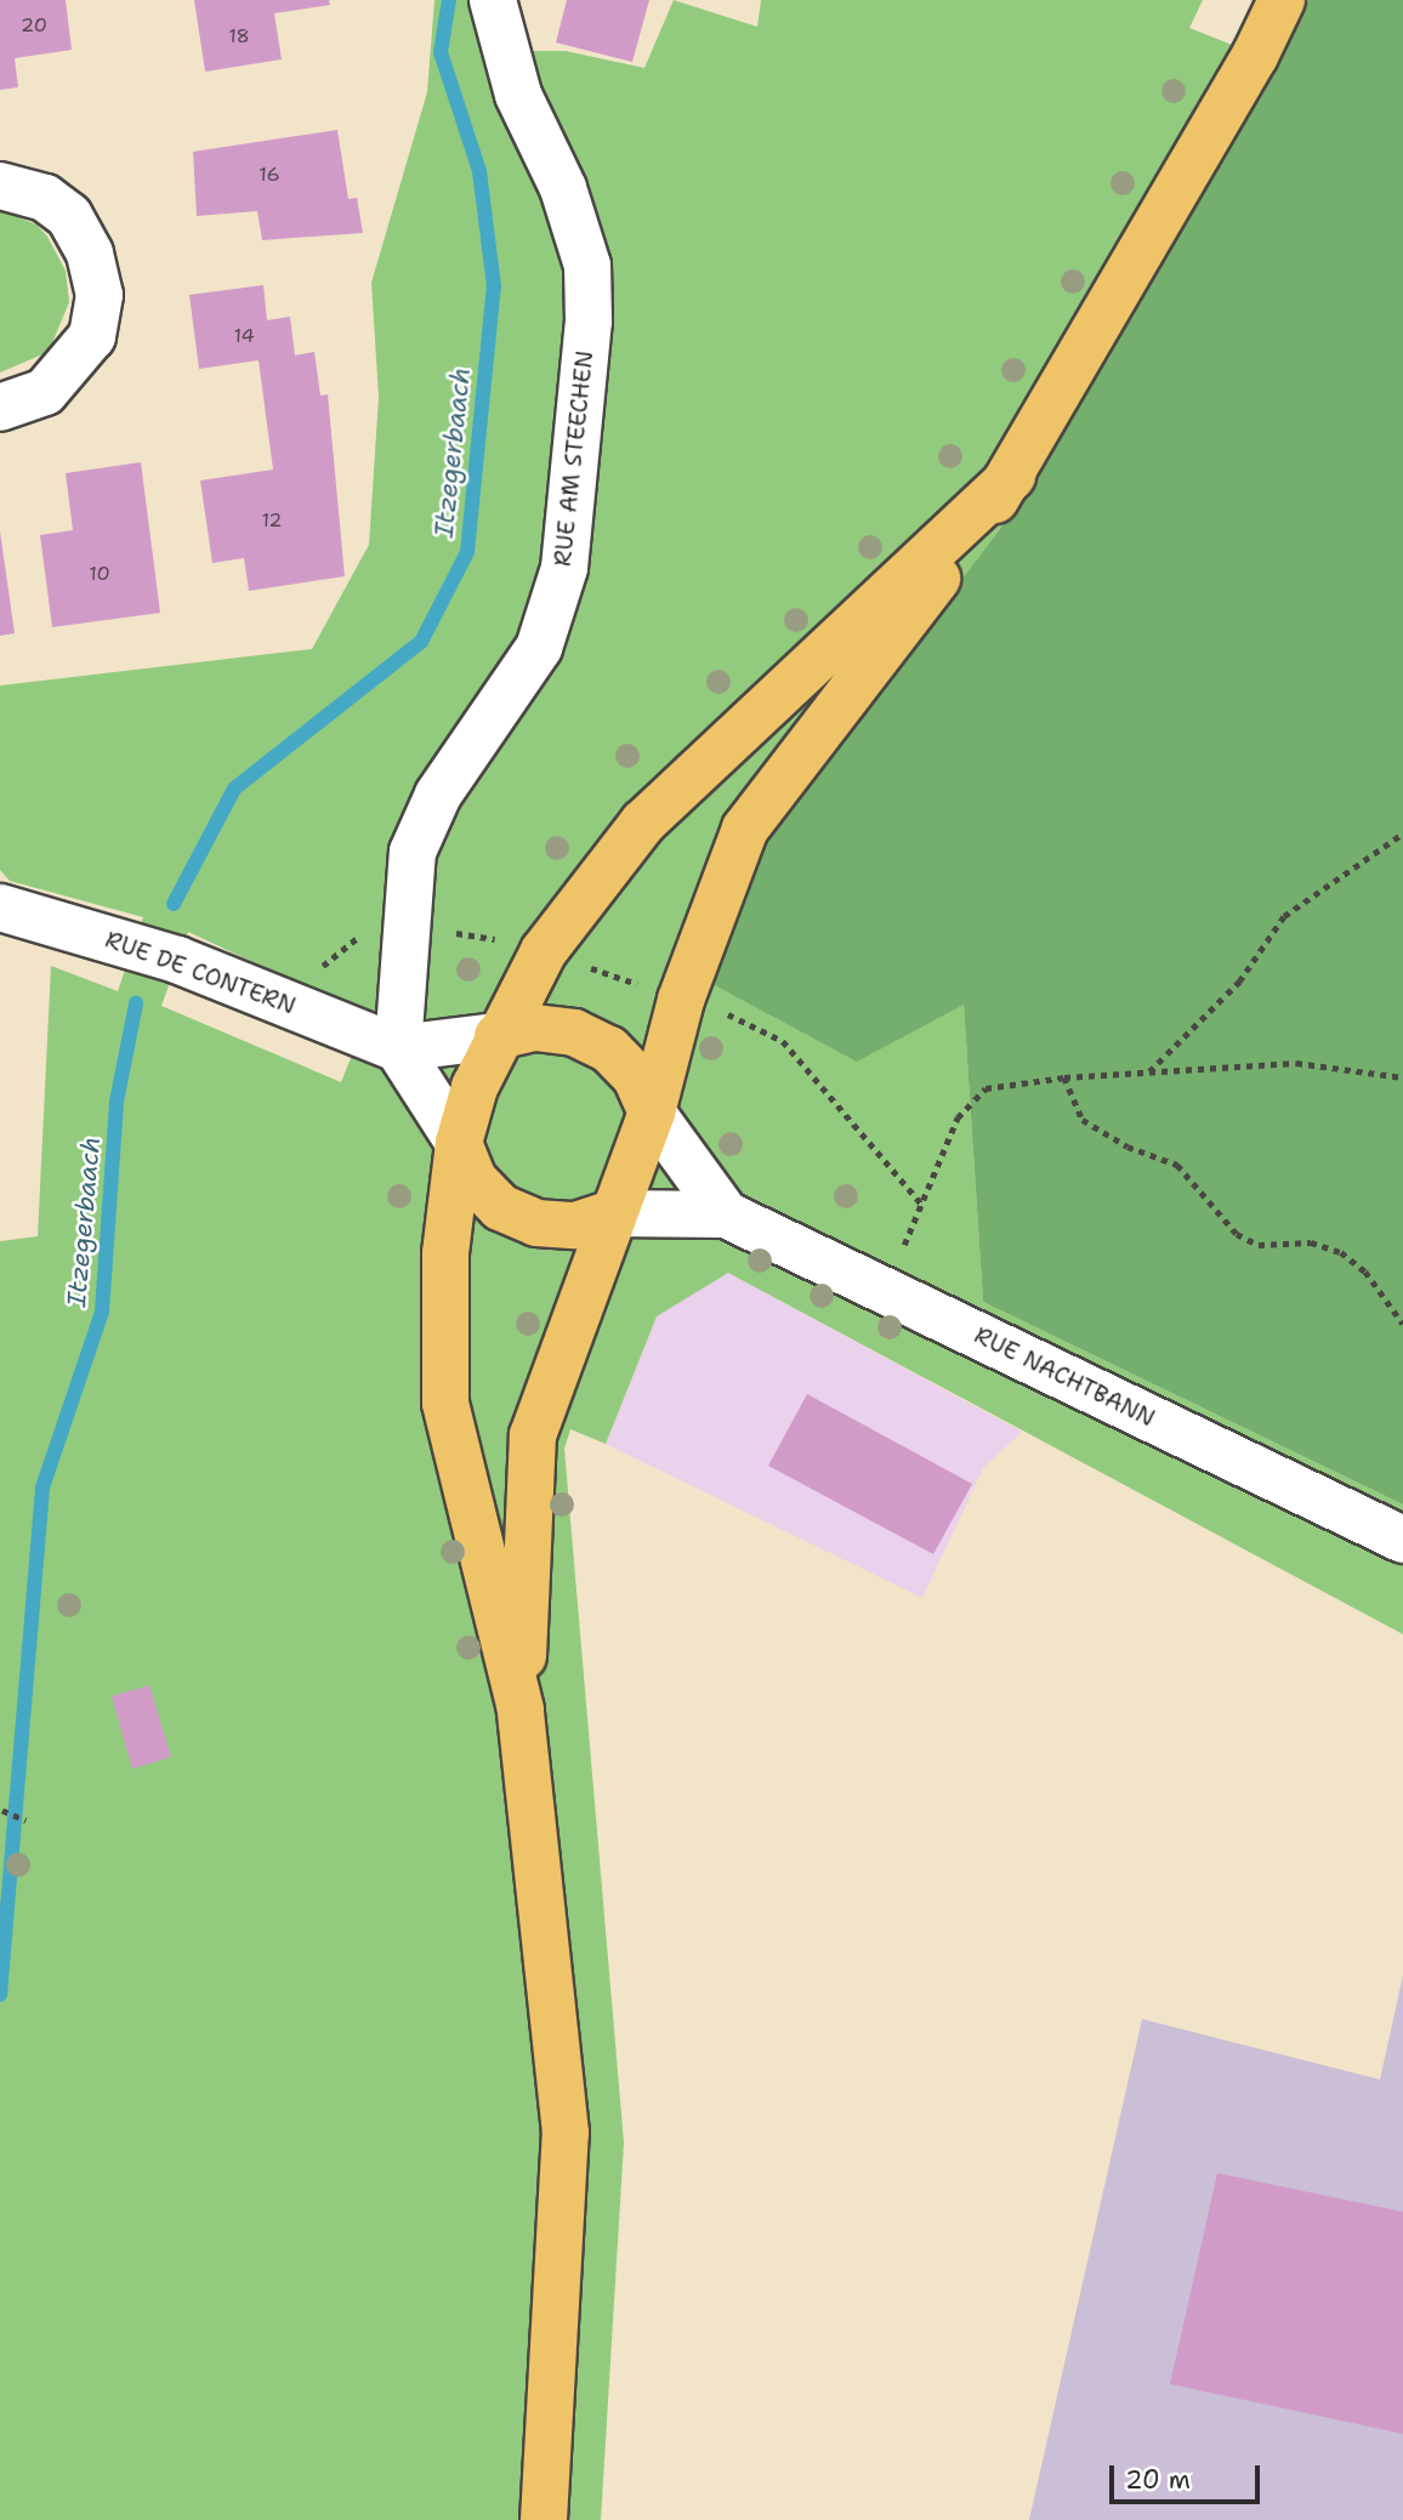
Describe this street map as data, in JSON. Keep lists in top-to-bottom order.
{
  "streets": {
    "street": ["RUE AM STEECHEN", "RUE DE CONTERN", "RUE NACHTBANN"]
  },
  "crossings": [
    ["RUE AM STEECHEN", "RUE DE CONTERN"],
    ["RUE DE CONTERN", "RUE NACHTBANN"]
  ],
  "water": ["Itzegerbaach"],
  "house_numbers": [
    "20",
    "18",
    "16",
    "14",
    "12",
    "10"
  ],
  "scale_bar": "20 m"
}
